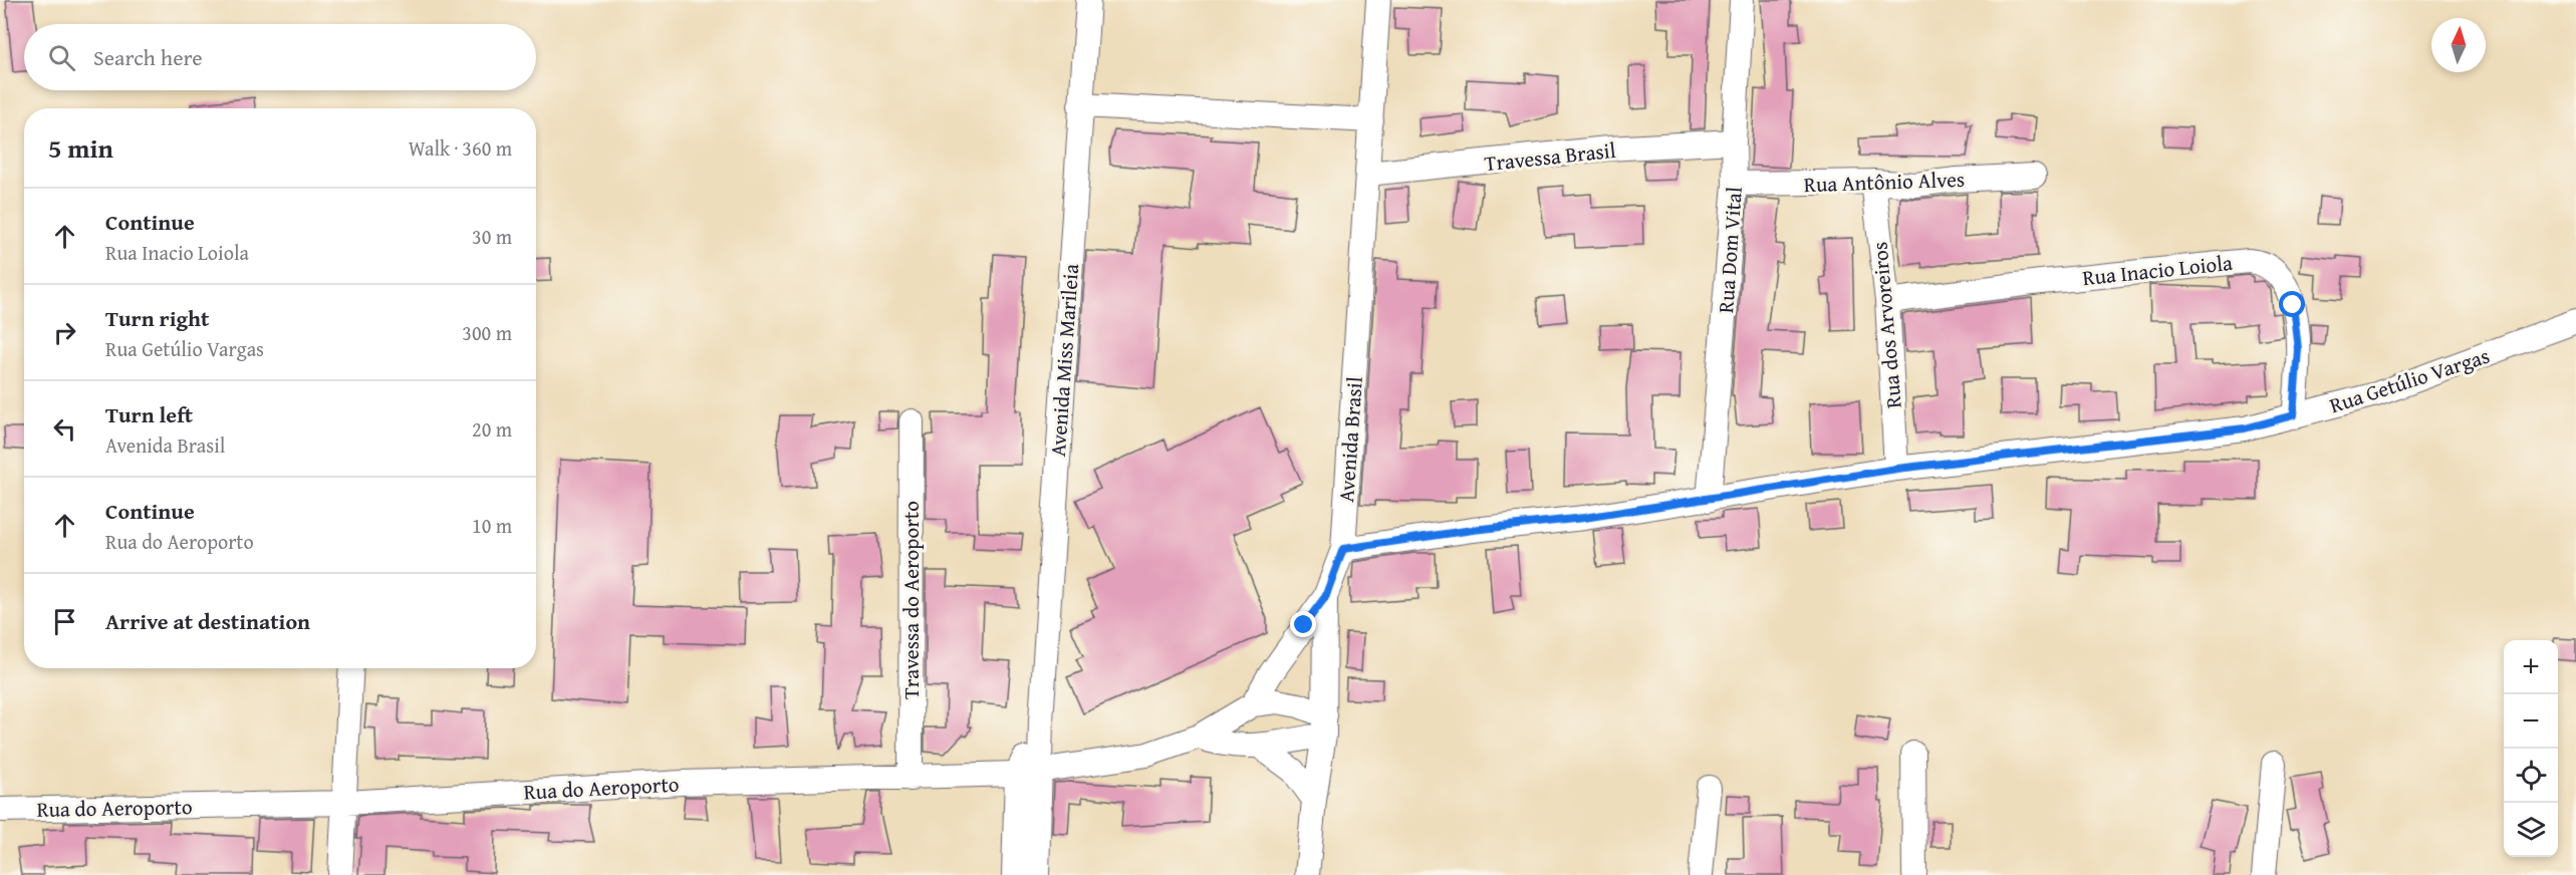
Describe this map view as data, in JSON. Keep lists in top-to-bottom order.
{
  "streets": {
    "street": [
      "Travessa Brasil",
      "Rua Antônio Alves",
      "Rua Dom Vital",
      "Rua Inacio Loiola",
      "Rua dos Arvoreiros",
      "Avenida Miss Marileia",
      "Rua Getúlio Vargas",
      "Avenida Brasil",
      "Travessa do Aeroporto",
      "Rua do Aeroporto"
    ]
  },
  "crossings": [
    ["Travessa Brasil", "Rua Dom Vital"],
    ["Travessa Brasil", "Avenida Brasil"],
    ["Rua Antônio Alves", "Rua Dom Vital"],
    ["Rua Antônio Alves", "Rua dos Arvoreiros"],
    ["Rua Dom Vital", "Rua Getúlio Vargas"],
    ["Rua Inacio Loiola", "Rua dos Arvoreiros"],
    ["Rua Inacio Loiola", "Rua Getúlio Vargas"],
    ["Rua dos Arvoreiros", "Rua Getúlio Vargas"],
    ["Avenida Miss Marileia", "Rua do Aeroporto"],
    ["Rua Getúlio Vargas", "Avenida Brasil"],
    ["Travessa do Aeroporto", "Rua do Aeroporto"]
  ],
  "north": "top",
  "page": {
    "search": "Search here",
    "heading": ["5 min", "Walk · 360 m"],
    "list": [
      ["Continue", "Rua Inacio Loiola", "30 m"],
      ["Turn right", "Rua Getúlio Vargas", "300 m"],
      ["Turn left", "Avenida Brasil", "20 m"],
      ["Continue", "Rua do Aeroporto", "10 m"],
      "Arrive at destination"
    ],
    "map_buttons": ["+", "−"]
  }
}
